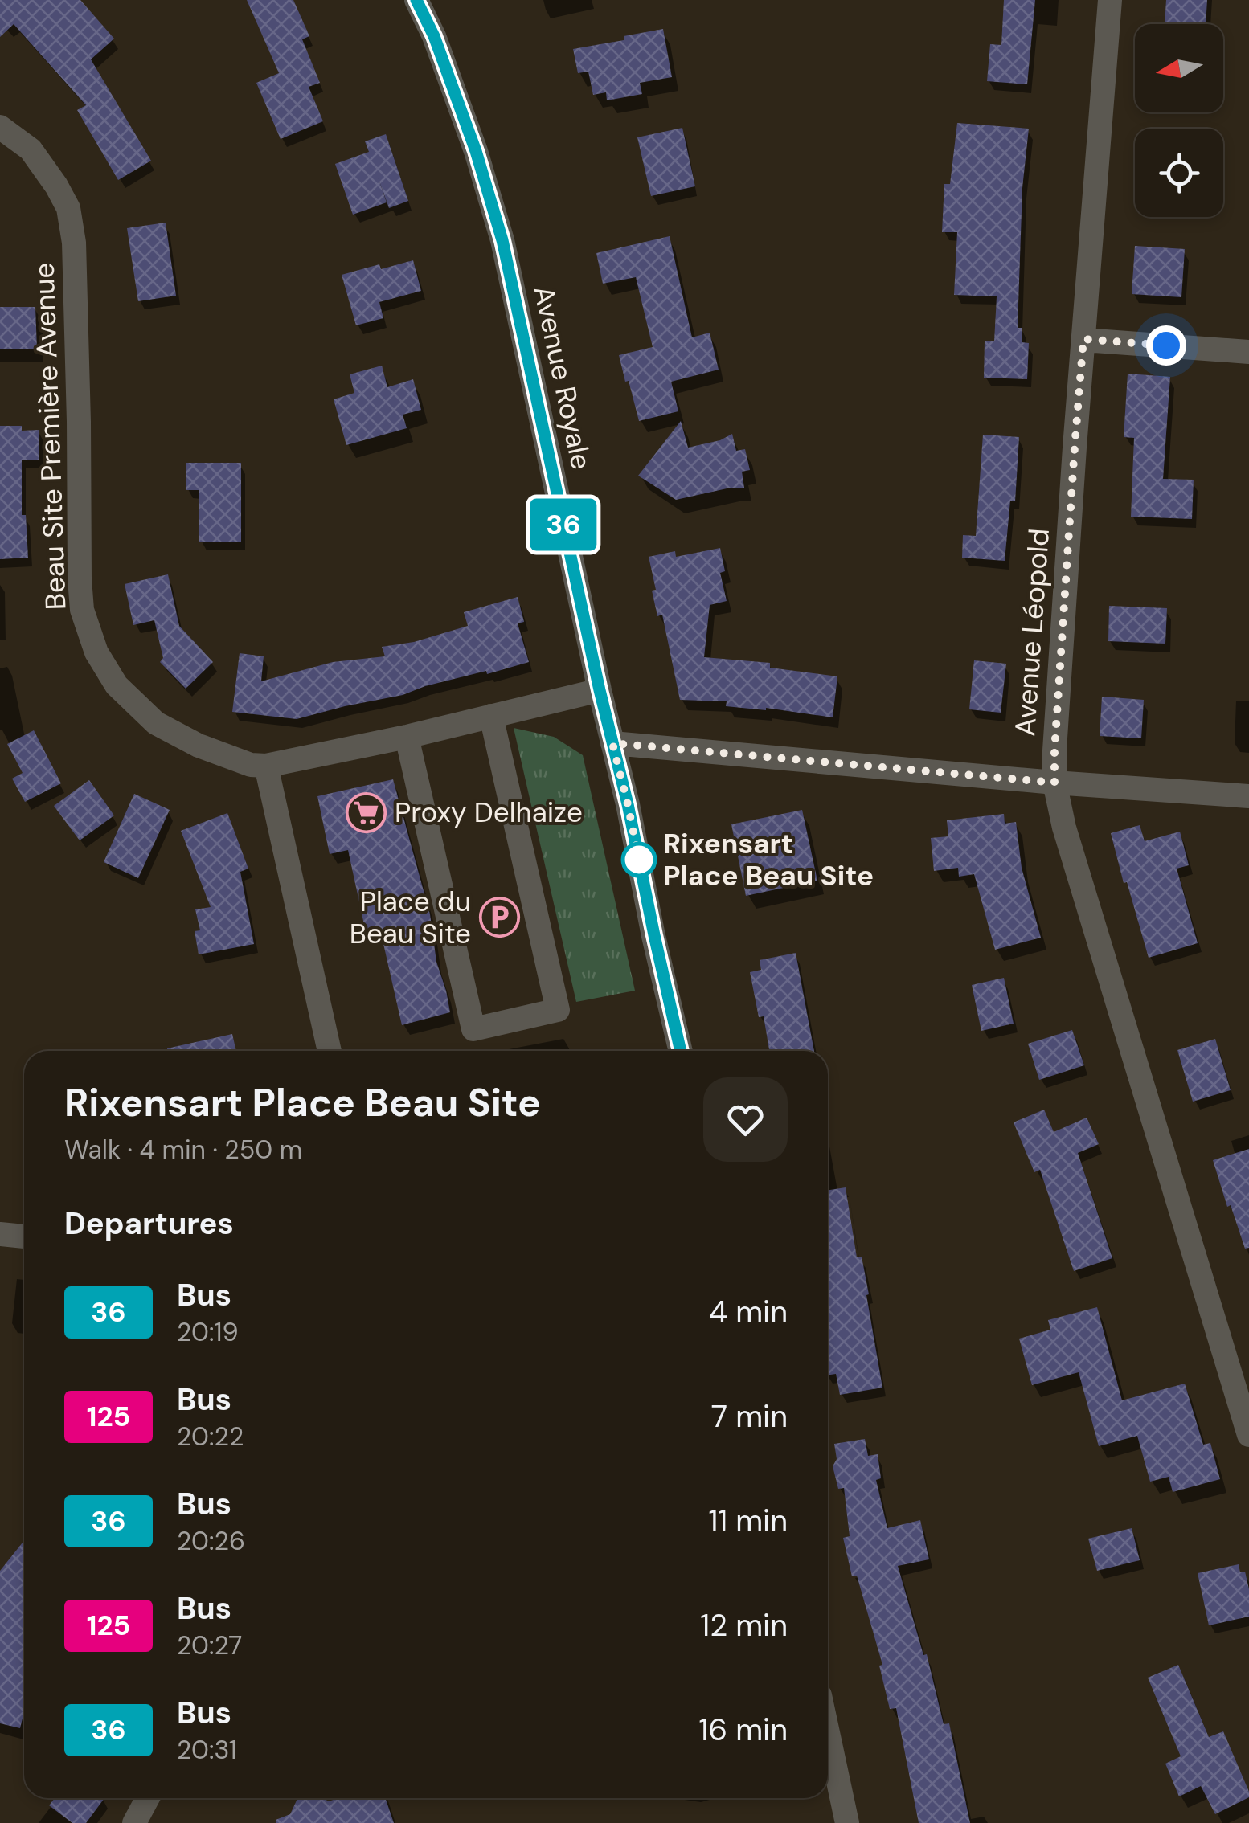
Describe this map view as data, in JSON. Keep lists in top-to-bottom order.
{
  "streets": {
    "street": ["Avenue Royale", "Beau Site Première Avenue", "Avenue Léopold"]
  },
  "places": {
    "supermarket": ["Proxy Delhaize"],
    "other": ["Rixensart Place Beau Site"],
    "parking": ["Place du Beau Site"]
  },
  "lines": ["bus line 36"],
  "north": "left",
  "page": {
    "on_map": "36",
    "heading": [
      ["Rixensart Place Beau Site", "Walk · 4 min · 250 m"],
      "Departures"
    ],
    "list": [
      {
        "mark": "36",
        "name": "Bus",
        "note": "20:19",
        "value": "4 min"
      },
      {
        "mark": "125",
        "name": "Bus",
        "note": "20:22",
        "value": "7 min"
      },
      {
        "mark": "36",
        "name": "Bus",
        "note": "20:26",
        "value": "11 min"
      },
      {
        "mark": "125",
        "name": "Bus",
        "note": "20:27",
        "value": "12 min"
      },
      {
        "mark": "36",
        "name": "Bus",
        "note": "20:31",
        "value": "16 min"
      }
    ]
  }
}
